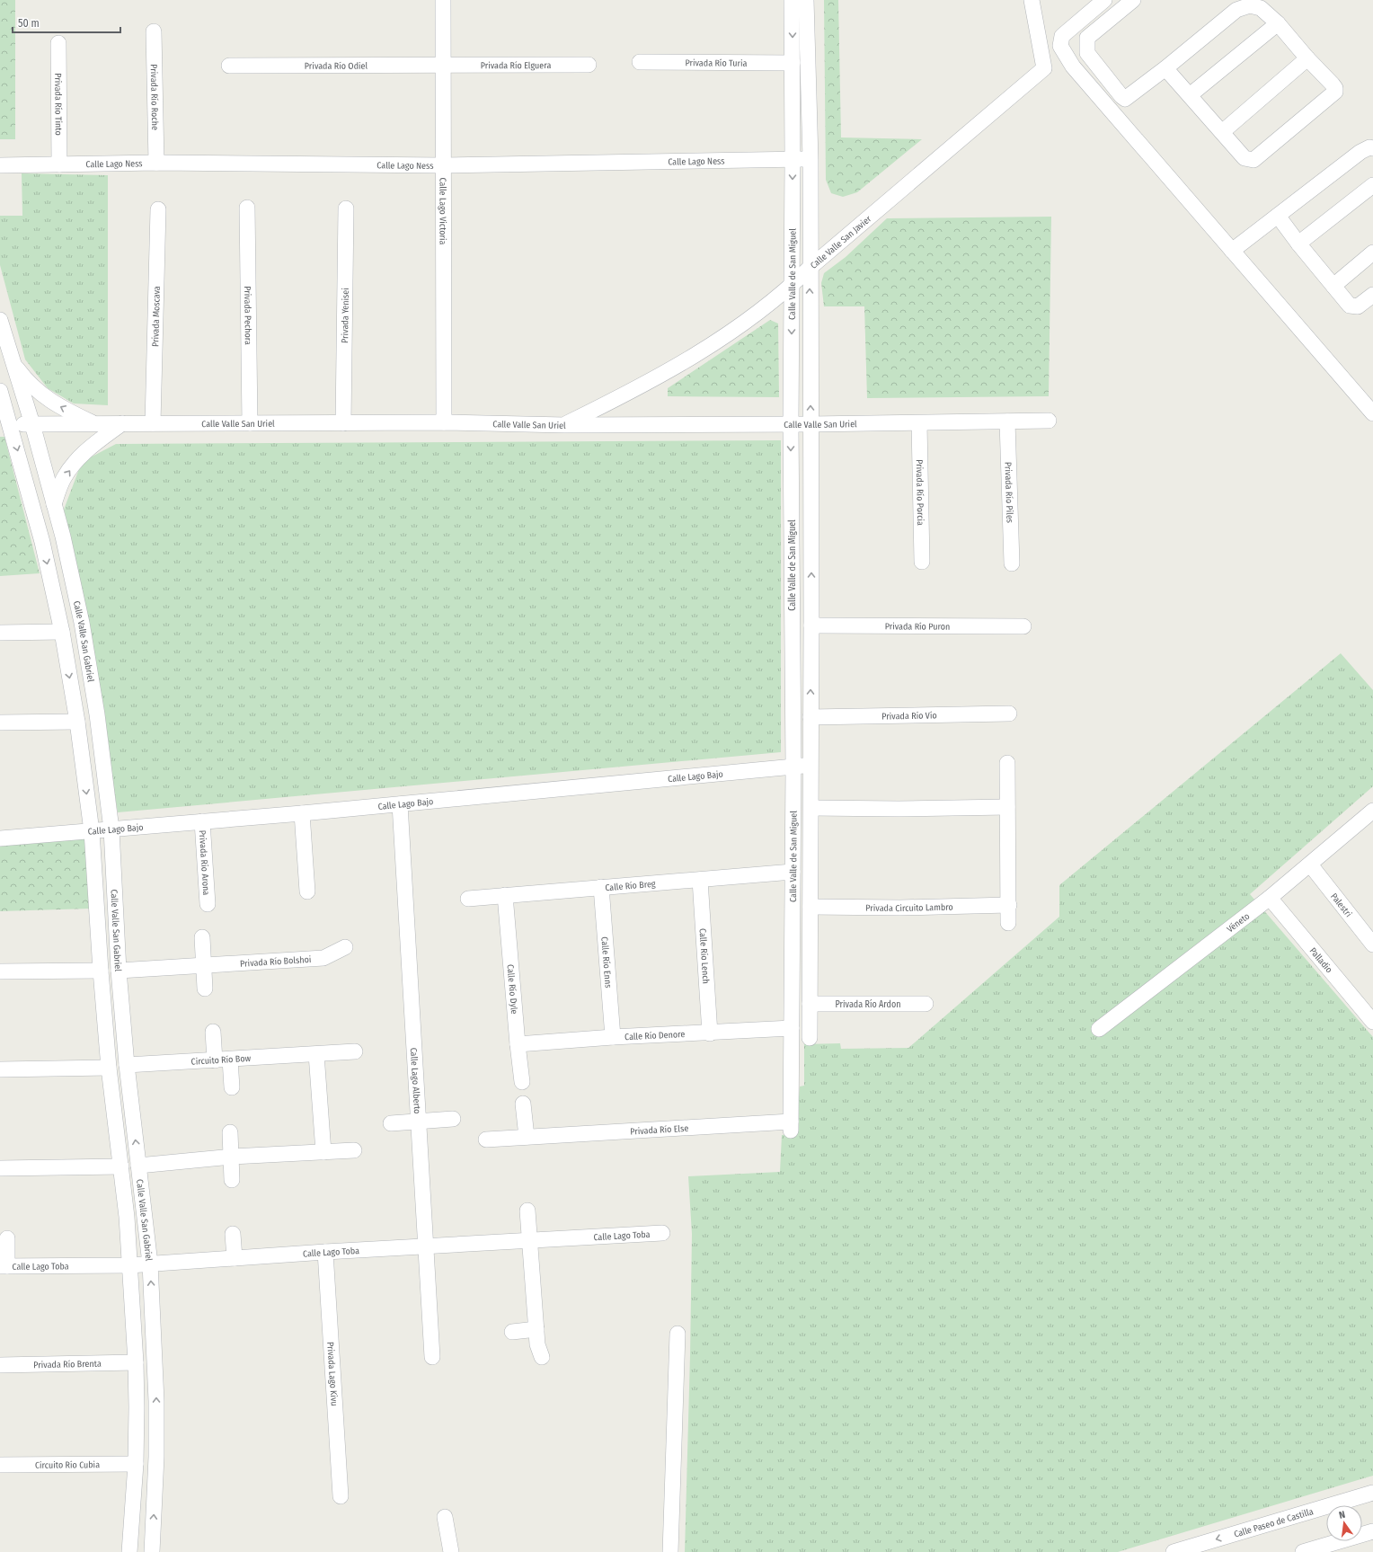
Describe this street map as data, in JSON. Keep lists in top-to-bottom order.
{
  "streets": {
    "street": [
      "Privada Río Turia",
      "Privada Río Odiel",
      "Privada Río Elguera",
      "Privada Río Roche",
      "Privada Río Tinto",
      "Calle Lago Ness",
      "Calle Lago Victoria",
      "Calle Valle San Javier",
      "Calle Valle de San Miguel",
      "Privada Pechora",
      "Privada Yenisei",
      "Privada Moscava",
      "Calle Valle San Uriel",
      "Privada Río Porcia",
      "Privada Río Piles",
      "Privada Río Puron",
      "Calle Valle San Gabriel",
      "Privada Río Vío",
      "Calle Lago Bajo",
      "Privada Río Arona",
      "Calle Río Breg",
      "Palestri",
      "Privada Circuito Lambro",
      "Véneto",
      "Calle Río Lench",
      "Palladio",
      "Privada Río Bolshoi",
      "Calle Río Enns",
      "Calle Río Dyle",
      "Privada Río Ardon",
      "Calle Río Denore",
      "Circuito Río Bow",
      "Calle Lago Alberto",
      "Privada Río Else",
      "Calle Lago Toba",
      "Privada Río Brenta",
      "Privada Lago Kivu",
      "Circuito Río Cubia",
      "Calle Paseo de Castilla"
    ]
  },
  "crossings": [
    ["Privada Río Turia", "Calle Valle de San Miguel"],
    ["Privada Río Odiel", "Privada Río Elguera"],
    ["Privada Río Odiel", "Calle Lago Victoria"],
    ["Privada Río Elguera", "Calle Lago Victoria"],
    ["Privada Río Roche", "Calle Lago Ness"],
    ["Privada Río Tinto", "Calle Lago Ness"],
    ["Calle Lago Ness", "Calle Lago Victoria"],
    ["Calle Lago Ness", "Calle Valle de San Miguel"],
    ["Calle Lago Victoria", "Calle Valle San Uriel"],
    ["Calle Valle San Javier", "Calle Valle de San Miguel"],
    ["Calle Valle San Javier", "Calle Valle San Uriel"],
    ["Calle Valle de San Miguel", "Calle Valle San Uriel"],
    ["Calle Valle de San Miguel", "Privada Río Puron"],
    ["Calle Valle de San Miguel", "Privada Río Vío"],
    ["Calle Valle de San Miguel", "Calle Lago Bajo"],
    ["Calle Valle de San Miguel", "Calle Río Breg"],
    ["Calle Valle de San Miguel", "Privada Circuito Lambro"],
    ["Calle Valle de San Miguel", "Privada Río Ardon"],
    ["Calle Valle de San Miguel", "Calle Río Denore"],
    ["Calle Valle de San Miguel", "Privada Río Else"],
    ["Privada Pechora", "Calle Valle San Uriel"],
    ["Privada Yenisei", "Calle Valle San Uriel"],
    ["Privada Moscava", "Calle Valle San Uriel"],
    ["Calle Valle San Uriel", "Privada Río Porcia"],
    ["Calle Valle San Uriel", "Privada Río Piles"],
    ["Calle Valle San Uriel", "Calle Valle San Gabriel"],
    ["Calle Valle San Gabriel", "Calle Lago Bajo"],
    ["Calle Valle San Gabriel", "Privada Río Bolshoi"],
    ["Calle Valle San Gabriel", "Circuito Río Bow"],
    ["Calle Valle San Gabriel", "Calle Lago Toba"],
    ["Calle Valle San Gabriel", "Privada Río Brenta"],
    ["Calle Valle San Gabriel", "Circuito Río Cubia"],
    ["Calle Lago Bajo", "Privada Río Arona"],
    ["Calle Lago Bajo", "Calle Lago Alberto"],
    ["Calle Río Breg", "Calle Río Lench"],
    ["Calle Río Breg", "Calle Río Enns"],
    ["Calle Río Breg", "Calle Río Dyle"],
    ["Palestri", "Véneto"],
    ["Véneto", "Palladio"],
    ["Calle Río Lench", "Calle Río Denore"],
    ["Calle Río Enns", "Calle Río Denore"],
    ["Calle Río Dyle", "Calle Río Denore"],
    ["Calle Lago Alberto", "Calle Lago Toba"],
    ["Calle Lago Toba", "Privada Lago Kivu"]
  ],
  "scale_bar": "50 m",
  "north": "top"
}
